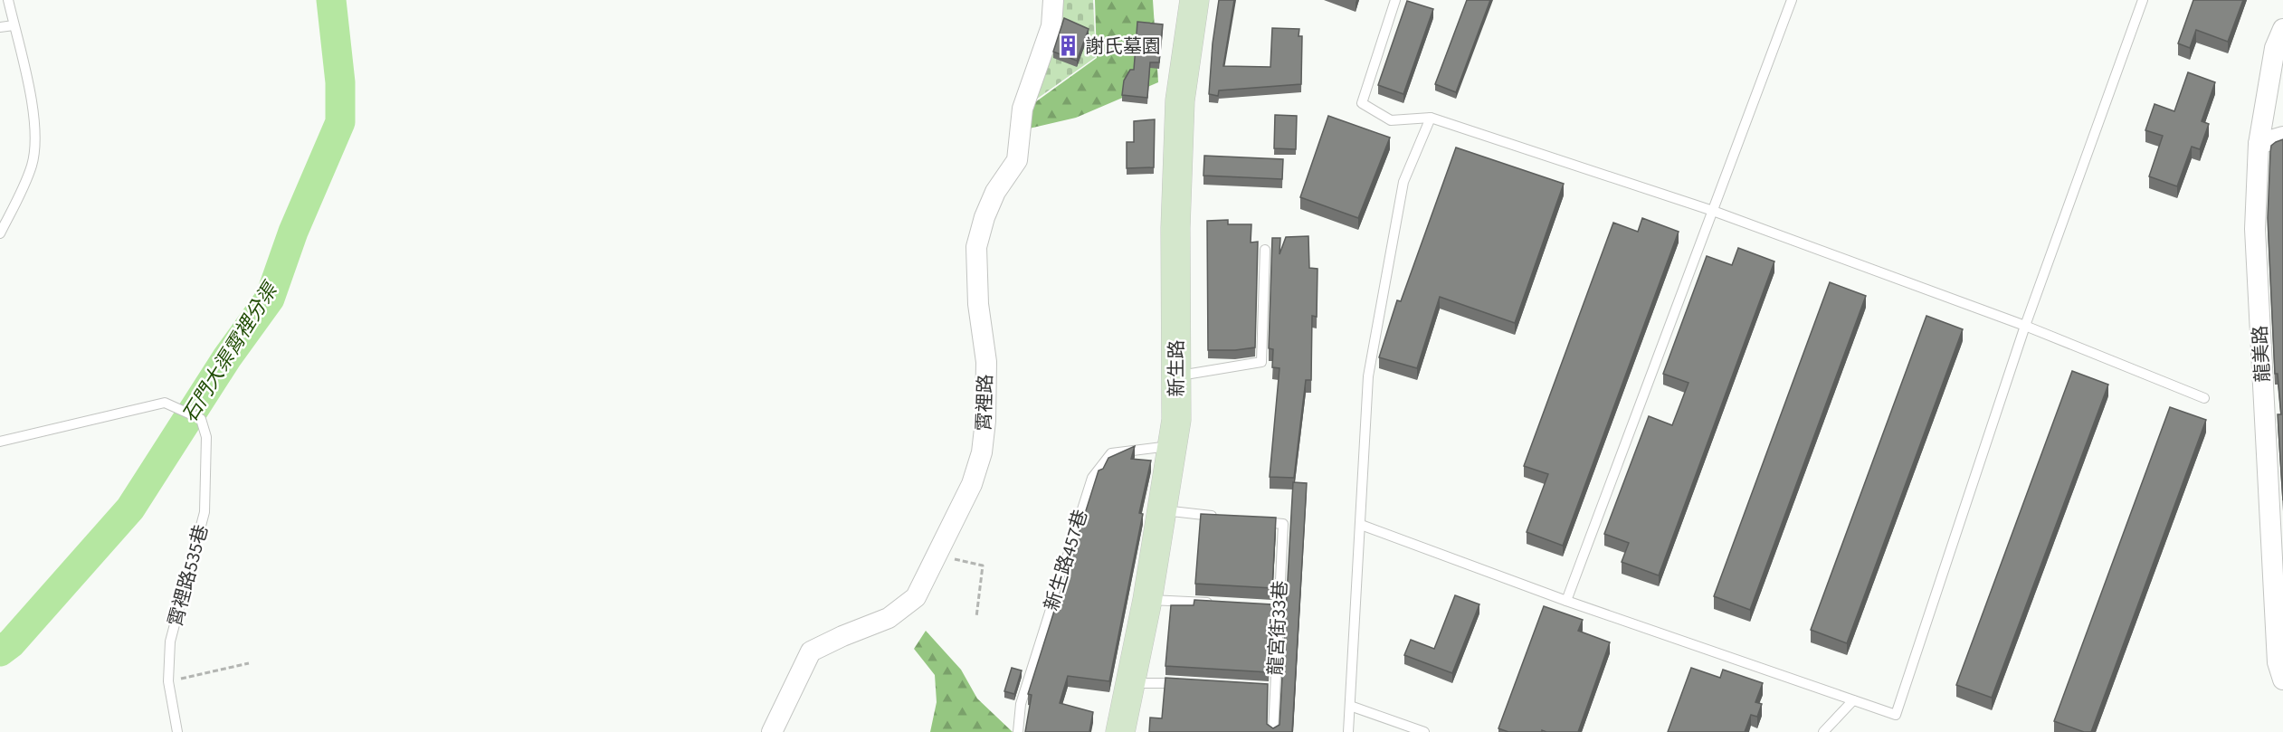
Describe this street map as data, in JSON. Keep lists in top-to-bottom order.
{
  "streets": {
    "street": ["龍美路", "新生路", "霄裡路"],
    "lane": ["新生路457巷", "霄裡路535巷", "龍宮街33巷"]
  },
  "crossings": [
    ["新生路", "新生路457巷"]
  ],
  "water": ["石門大渠霄裡分渠"],
  "places": {
    "building": ["謝氏墓園"]
  }
}
